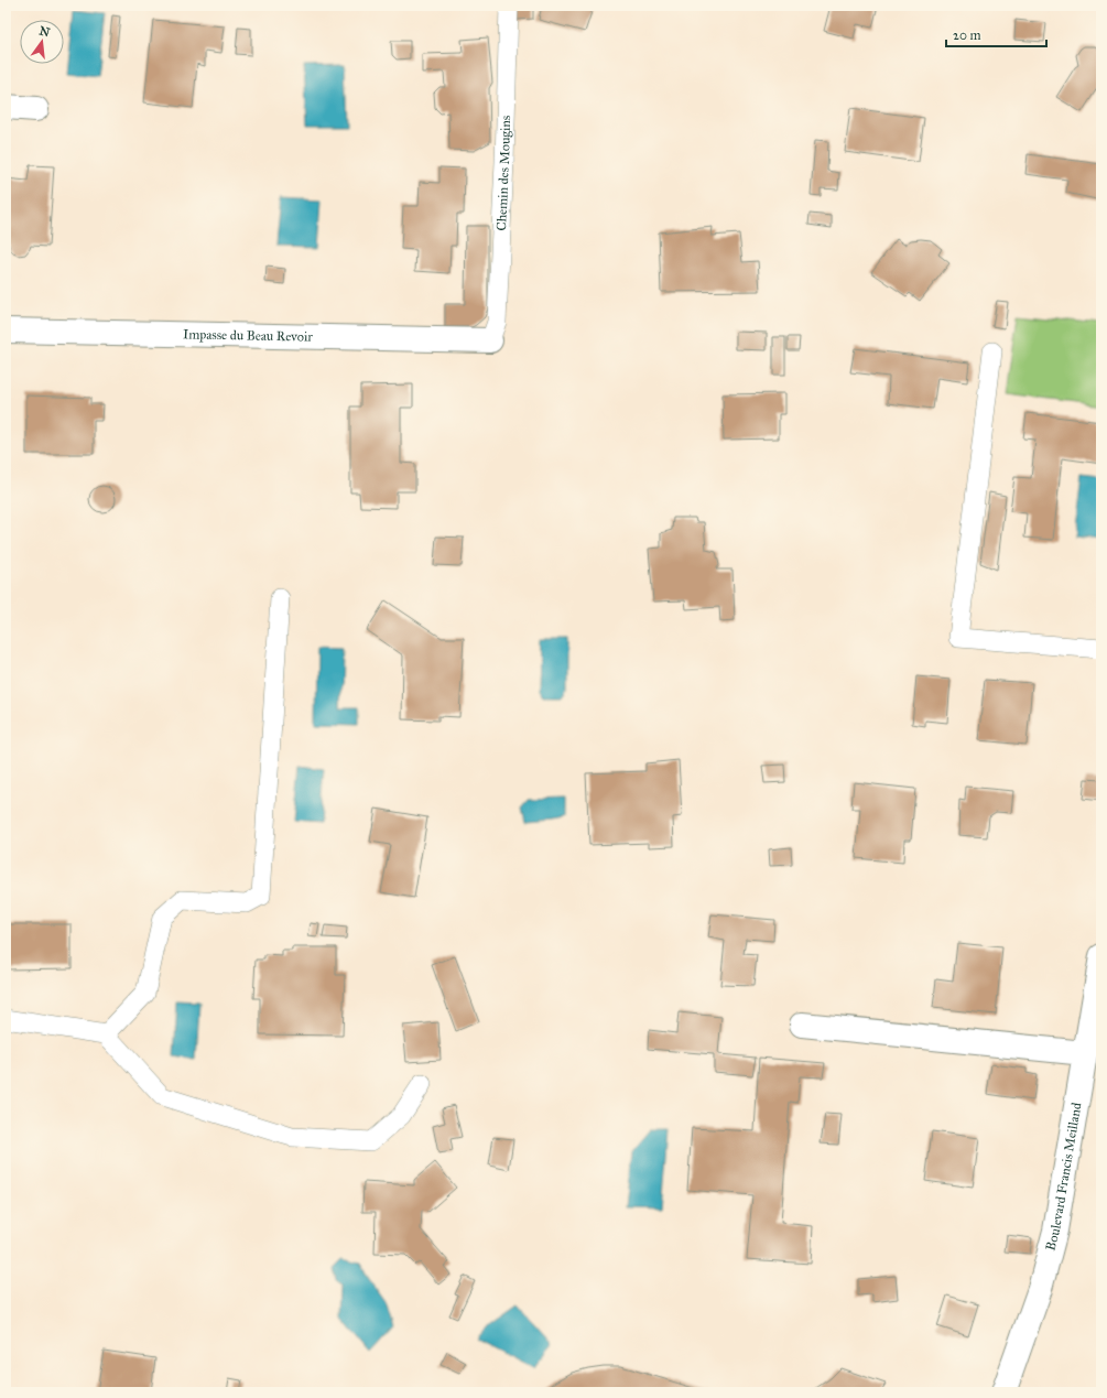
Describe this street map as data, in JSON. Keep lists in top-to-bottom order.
{
  "streets": {
    "street": ["Impasse du Beau Revoir", "Boulevard Francis Meilland"],
    "lane": ["Chemin des Mougins"]
  },
  "crossings": [
    ["Chemin des Mougins", "Impasse du Beau Revoir"]
  ],
  "scale_bar": "20 m",
  "north": "top"
}
